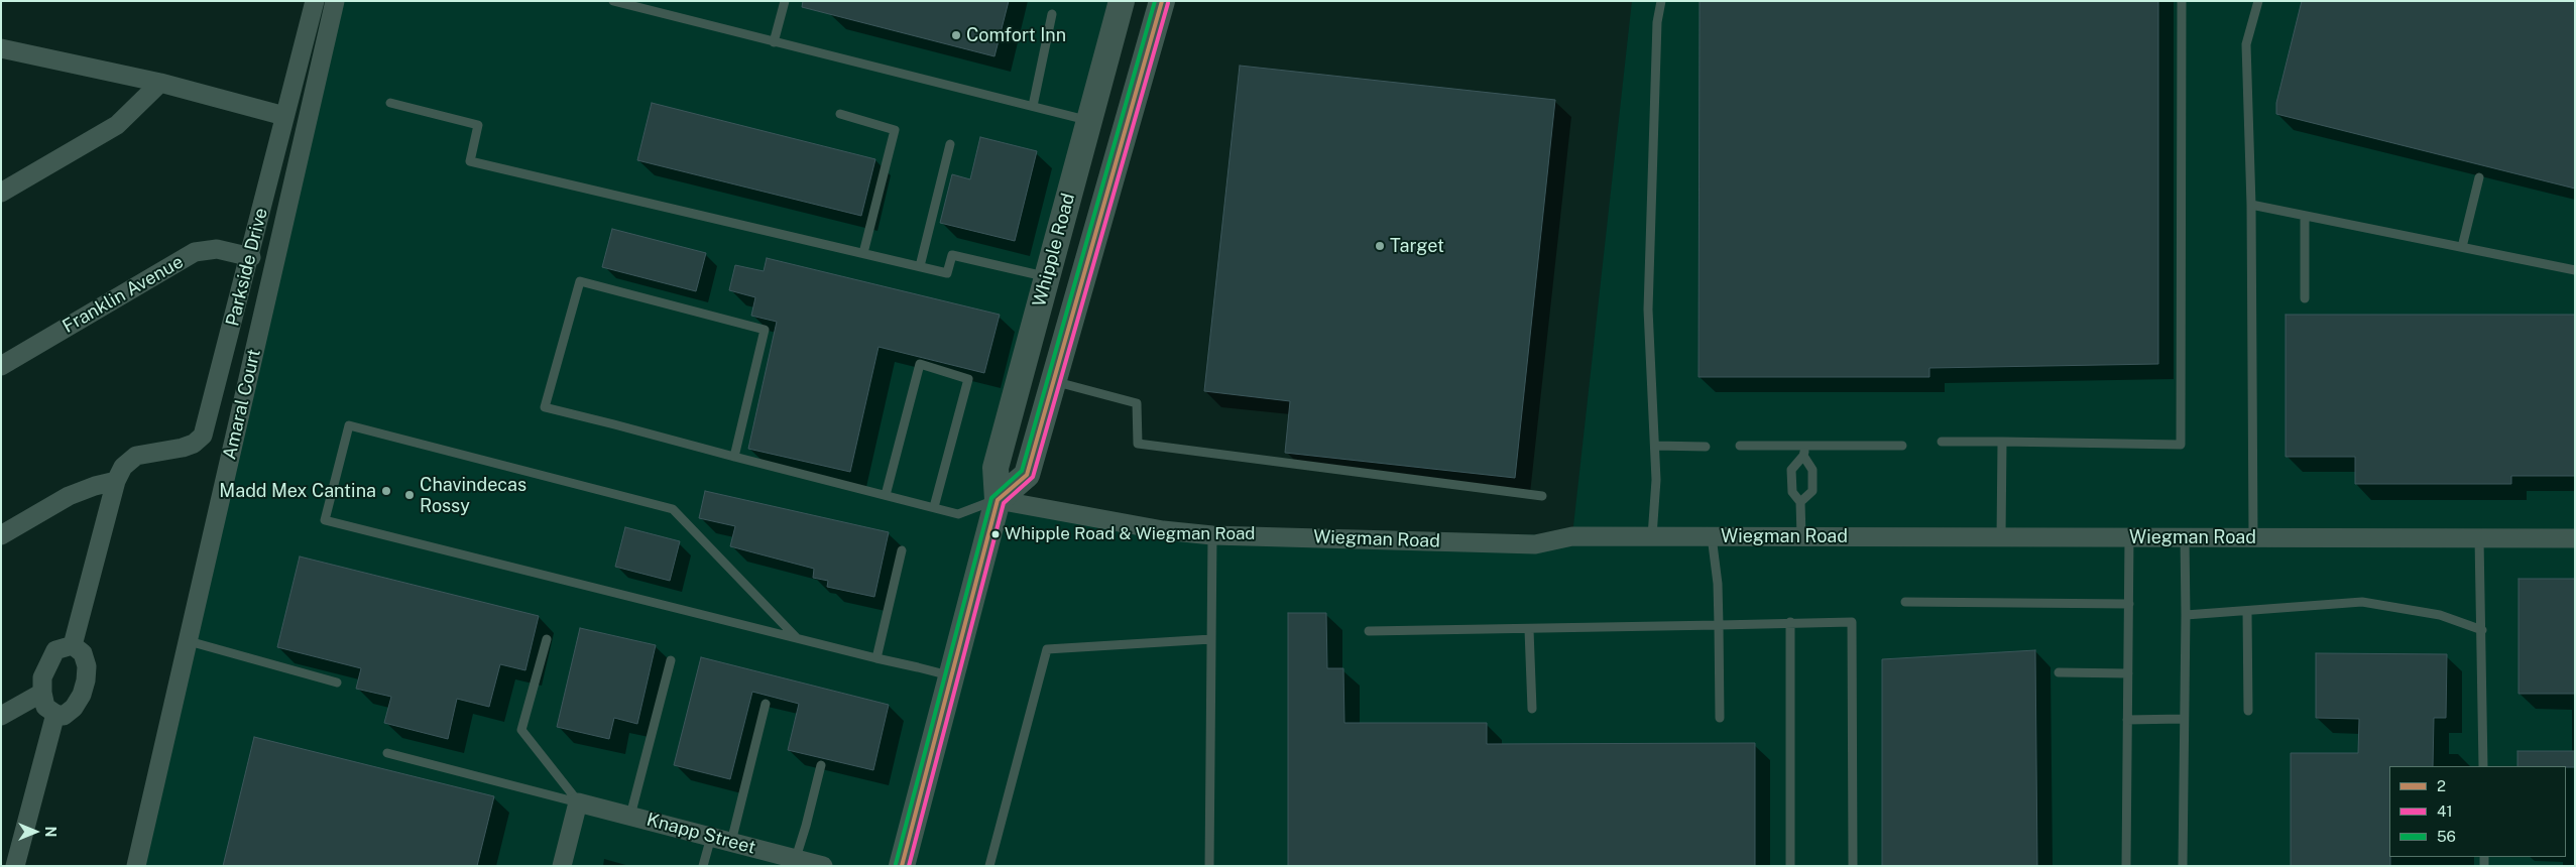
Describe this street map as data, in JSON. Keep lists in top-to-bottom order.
{
  "streets": {
    "main road": ["Whipple Road"],
    "street": [
      "Parkside Drive",
      "Franklin Avenue",
      "Amaral Court",
      "Wiegman Road",
      "Knapp Street"
    ]
  },
  "crossings": [
    ["Whipple Road", "Wiegman Road"],
    ["Parkside Drive", "Franklin Avenue"]
  ],
  "places": [
    "Comfort Inn",
    "Target",
    "Madd Mex Cantina",
    "Chavindecas Rossy",
    "Whipple Road & Wiegman Road"
  ],
  "lines": ["transit line 2", "transit line 56", "transit line 41"],
  "legend": ["2", "41", "56"],
  "north": "right"
}
